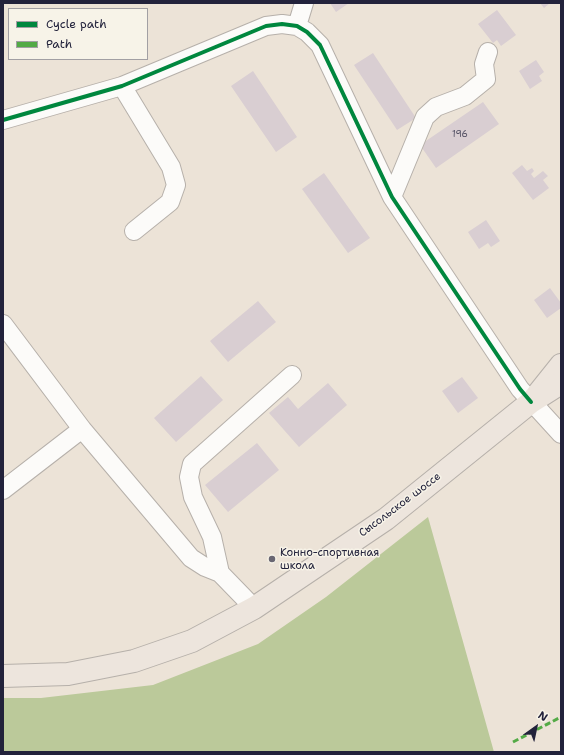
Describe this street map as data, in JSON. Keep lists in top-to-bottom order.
{
  "streets": {
    "main road": ["Сысольское шоссе"]
  },
  "places": ["Конно-спортивная школа"],
  "house_numbers": ["196"],
  "legend": ["Cycle path", "Path"],
  "north": "top right"
}
